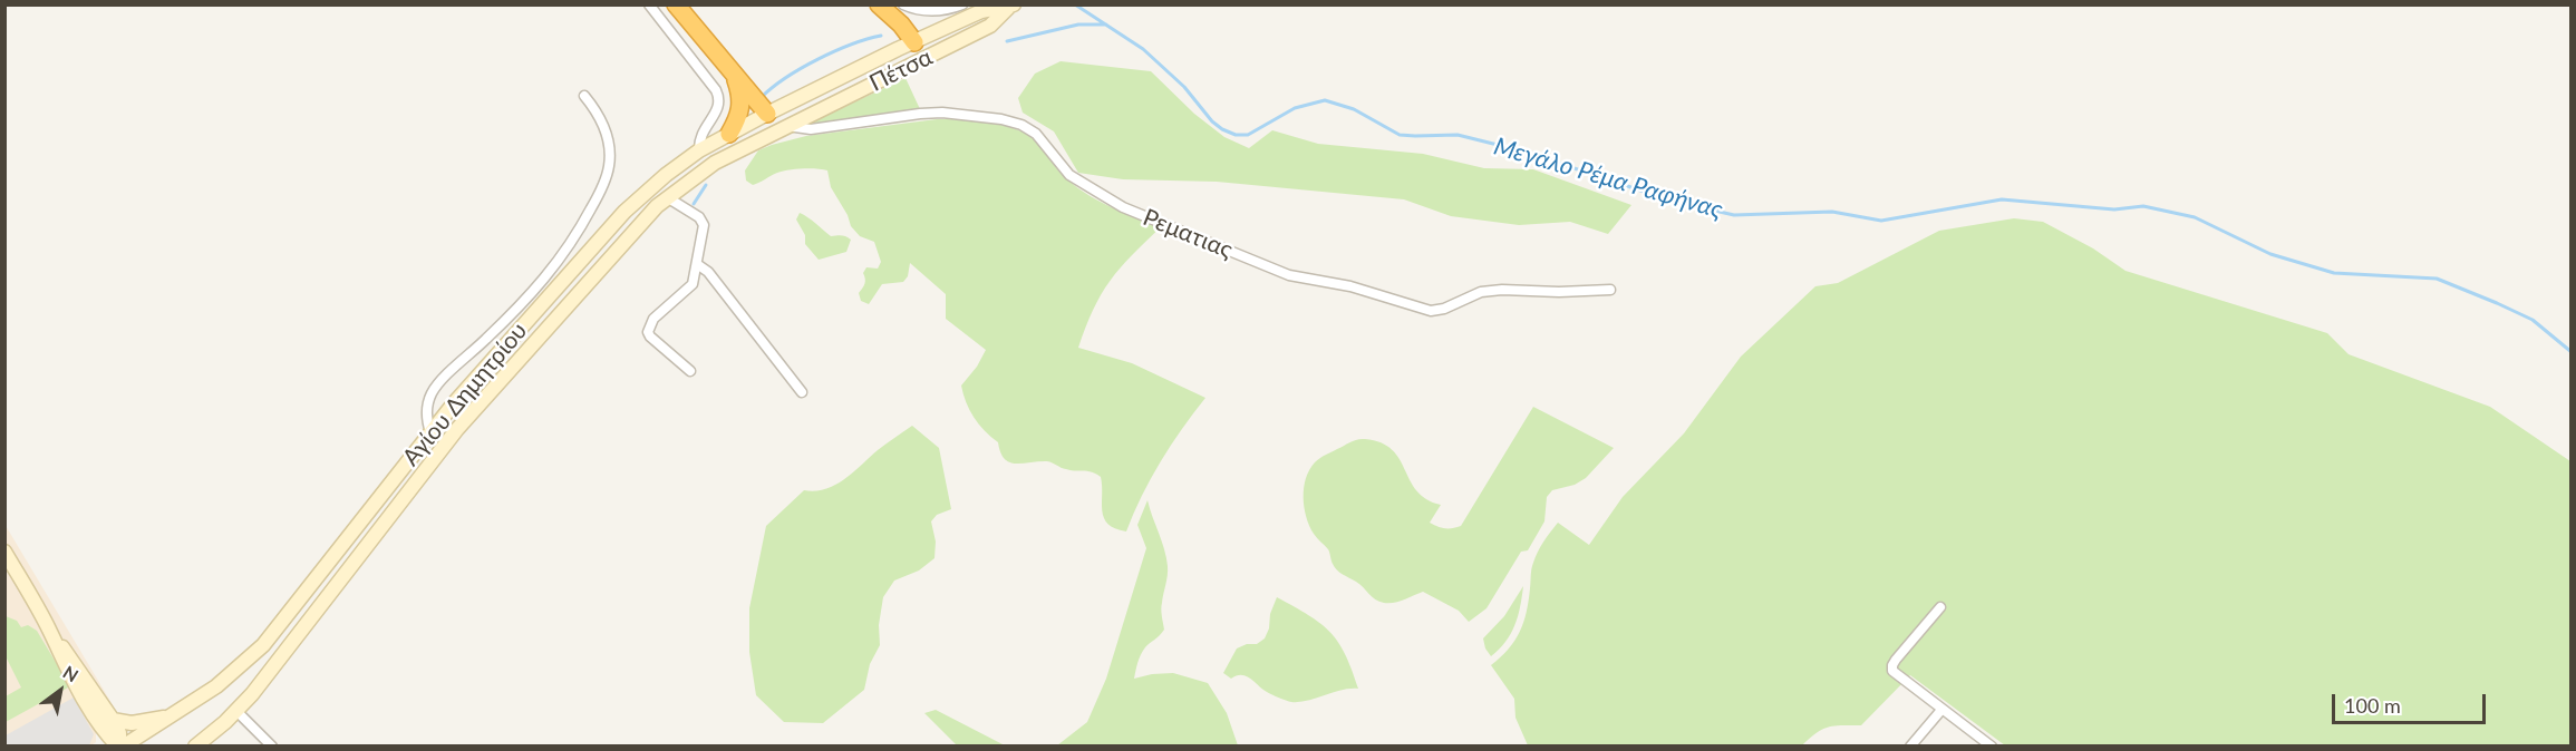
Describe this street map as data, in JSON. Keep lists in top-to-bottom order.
{
  "streets": {
    "street": ["Πέτσα", "Ρεματιας", "Αγίου Δημητρίου"]
  },
  "crossings": [
    ["Πέτσα", "Ρεματιας"],
    ["Πέτσα", "Αγίου Δημητρίου"],
    ["Ρεματιας", "Αγίου Δημητρίου"]
  ],
  "water": ["Μεγάλο Ρέμα Ραφήνας"],
  "scale_bar": "100 m",
  "north": "top right"
}
